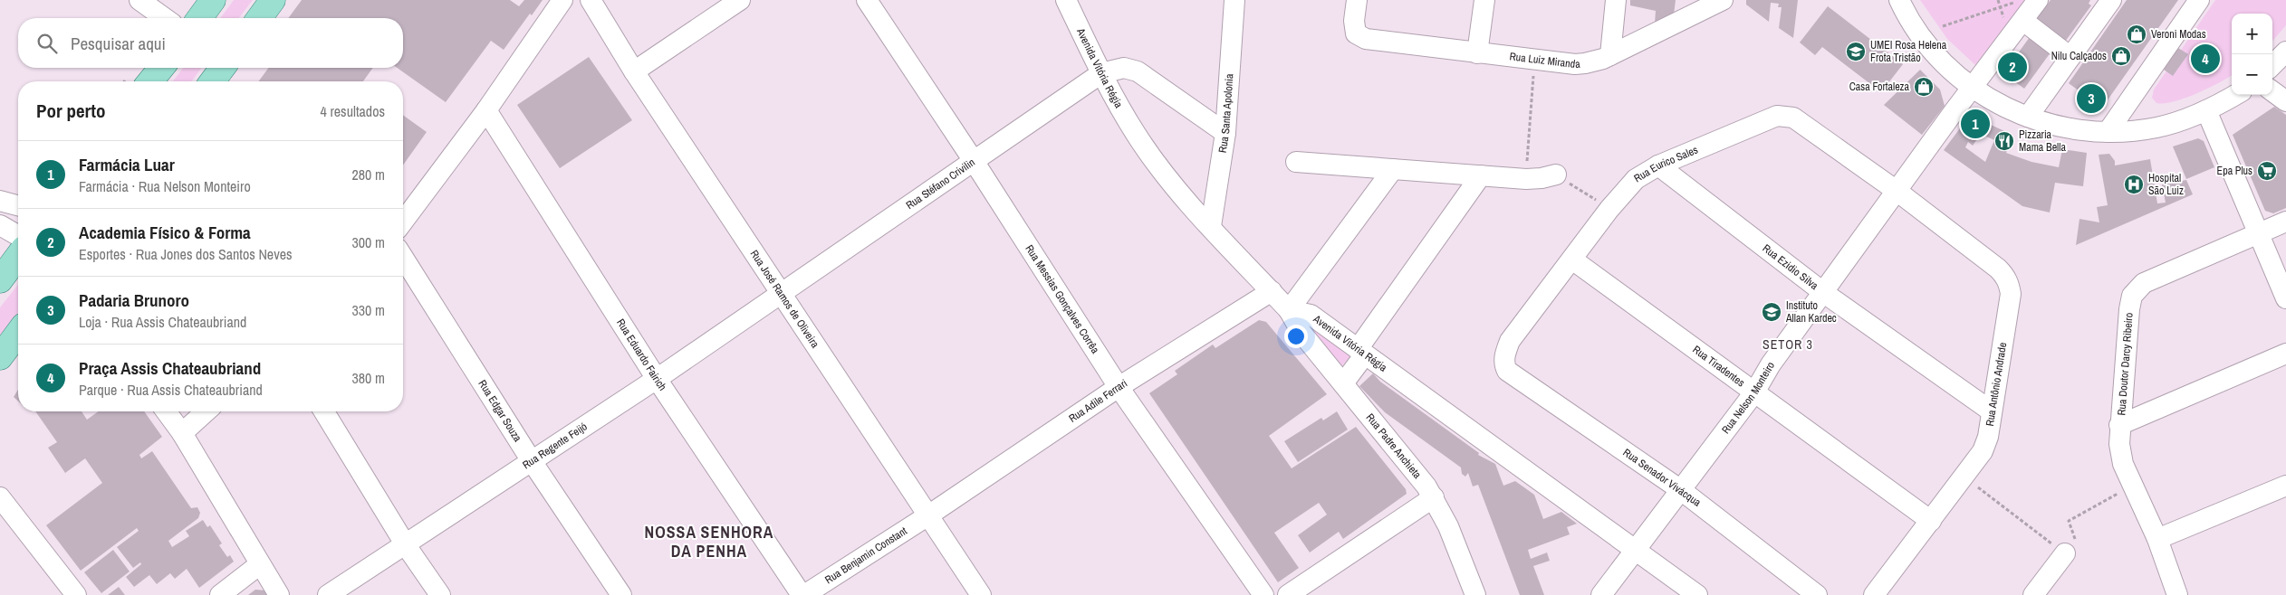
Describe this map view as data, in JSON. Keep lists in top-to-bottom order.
{
  "streets": {
    "street": [
      "Rua Luiz Miranda",
      "Avenida Vitória Régia",
      "Rua Santa Apolonia",
      "Rua Eurico Sales",
      "Rua Stéfano Crivilin",
      "Rua Ezidio Silva",
      "Rua José Ramos de Oliveira",
      "Rua Messias Gonçalves Corrêa",
      "Rua Eduardo Fairich",
      "Rua Doutor Darcy Ribeiro",
      "Rua Tiradentes",
      "Rua Antônio Andrade",
      "Rua Nelson Monteiro",
      "Rua Adile Ferrari",
      "Rua Edgar Souza",
      "Rua Regente Feijó",
      "Rua Padre Anchieta",
      "Rua Senador Vivácqua",
      "Rua Benjamin Constant"
    ]
  },
  "crossings": [
    ["Avenida Vitória Régia", "Rua Santa Apolonia"],
    ["Avenida Vitória Régia", "Rua Stéfano Crivilin"],
    ["Avenida Vitória Régia", "Rua Nelson Monteiro"],
    ["Avenida Vitória Régia", "Rua Adile Ferrari"],
    ["Avenida Vitória Régia", "Rua Padre Anchieta"],
    ["Rua Eurico Sales", "Rua Ezidio Silva"],
    ["Rua Eurico Sales", "Rua Tiradentes"],
    ["Rua Eurico Sales", "Rua Antônio Andrade"],
    ["Rua Eurico Sales", "Rua Nelson Monteiro"],
    ["Rua Eurico Sales", "Rua Senador Vivácqua"],
    ["Rua Stéfano Crivilin", "Rua José Ramos de Oliveira"],
    ["Rua Stéfano Crivilin", "Rua Messias Gonçalves Corrêa"],
    ["Rua Stéfano Crivilin", "Rua Regente Feijó"],
    ["Rua Ezidio Silva", "Rua Antônio Andrade"],
    ["Rua Ezidio Silva", "Rua Nelson Monteiro"],
    ["Rua José Ramos de Oliveira", "Rua Adile Ferrari"],
    ["Rua José Ramos de Oliveira", "Rua Regente Feijó"],
    ["Rua José Ramos de Oliveira", "Rua Benjamin Constant"],
    ["Rua Messias Gonçalves Corrêa", "Rua Adile Ferrari"],
    ["Rua Eduardo Fairich", "Rua Regente Feijó"],
    ["Rua Eduardo Fairich", "Rua Benjamin Constant"],
    ["Rua Tiradentes", "Rua Antônio Andrade"],
    ["Rua Tiradentes", "Rua Nelson Monteiro"],
    ["Rua Antônio Andrade", "Rua Nelson Monteiro"],
    ["Rua Nelson Monteiro", "Rua Senador Vivácqua"],
    ["Rua Adile Ferrari", "Rua Benjamin Constant"],
    ["Rua Edgar Souza", "Rua Regente Feijó"]
  ],
  "districts": ["SETOR 3", "NOSSA SENHORA DA PENHA"],
  "places": {
    "shop": ["Veroni Modas", "Nilu Calçados", "Casa Fortaleza"],
    "school or university": ["UMEI Rosa Helena Frota Tristão", "Instituto Allan Kardec"],
    "restaurant": ["Pizzaria Mama Bella"],
    "supermarket": ["Epa Plus"],
    "hospital": ["Hospital São Luiz"]
  },
  "page": {
    "map_buttons": ["+", "−"],
    "search": "Pesquisar aqui",
    "pins": [
      "4",
      "2",
      "3",
      "1"
    ],
    "heading": ["Por perto", "4 resultados"],
    "list": [
      {
        "mark": "1",
        "name": "Farmácia Luar",
        "note": "Farmácia · Rua Nelson Monteiro",
        "value": "280 m"
      },
      {
        "mark": "2",
        "name": "Academia Físico & Forma",
        "note": "Esportes · Rua Jones dos Santos Neves",
        "value": "300 m"
      },
      {
        "mark": "3",
        "name": "Padaria Brunoro",
        "note": "Loja · Rua Assis Chateaubriand",
        "value": "330 m"
      },
      {
        "mark": "4",
        "name": "Praça Assis Chateaubriand",
        "note": "Parque · Rua Assis Chateaubriand",
        "value": "380 m"
      }
    ]
  }
}
